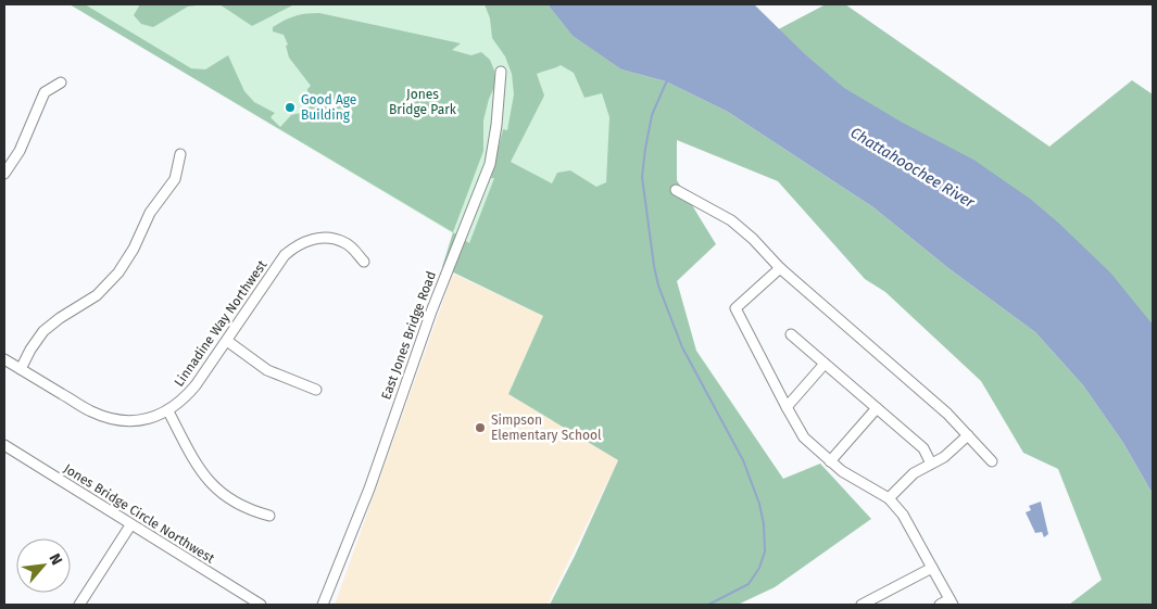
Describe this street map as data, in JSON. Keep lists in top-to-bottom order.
{
  "streets": {
    "street": ["Linnadine Way Northwest", "East Jones Bridge Road", "Jones Bridge Circle Northwest"]
  },
  "water": ["Chattahoochee River"],
  "parks": ["Jones Bridge Park"],
  "places": ["Good Age Building", "Simpson Elementary School"],
  "north": "top right"
}
